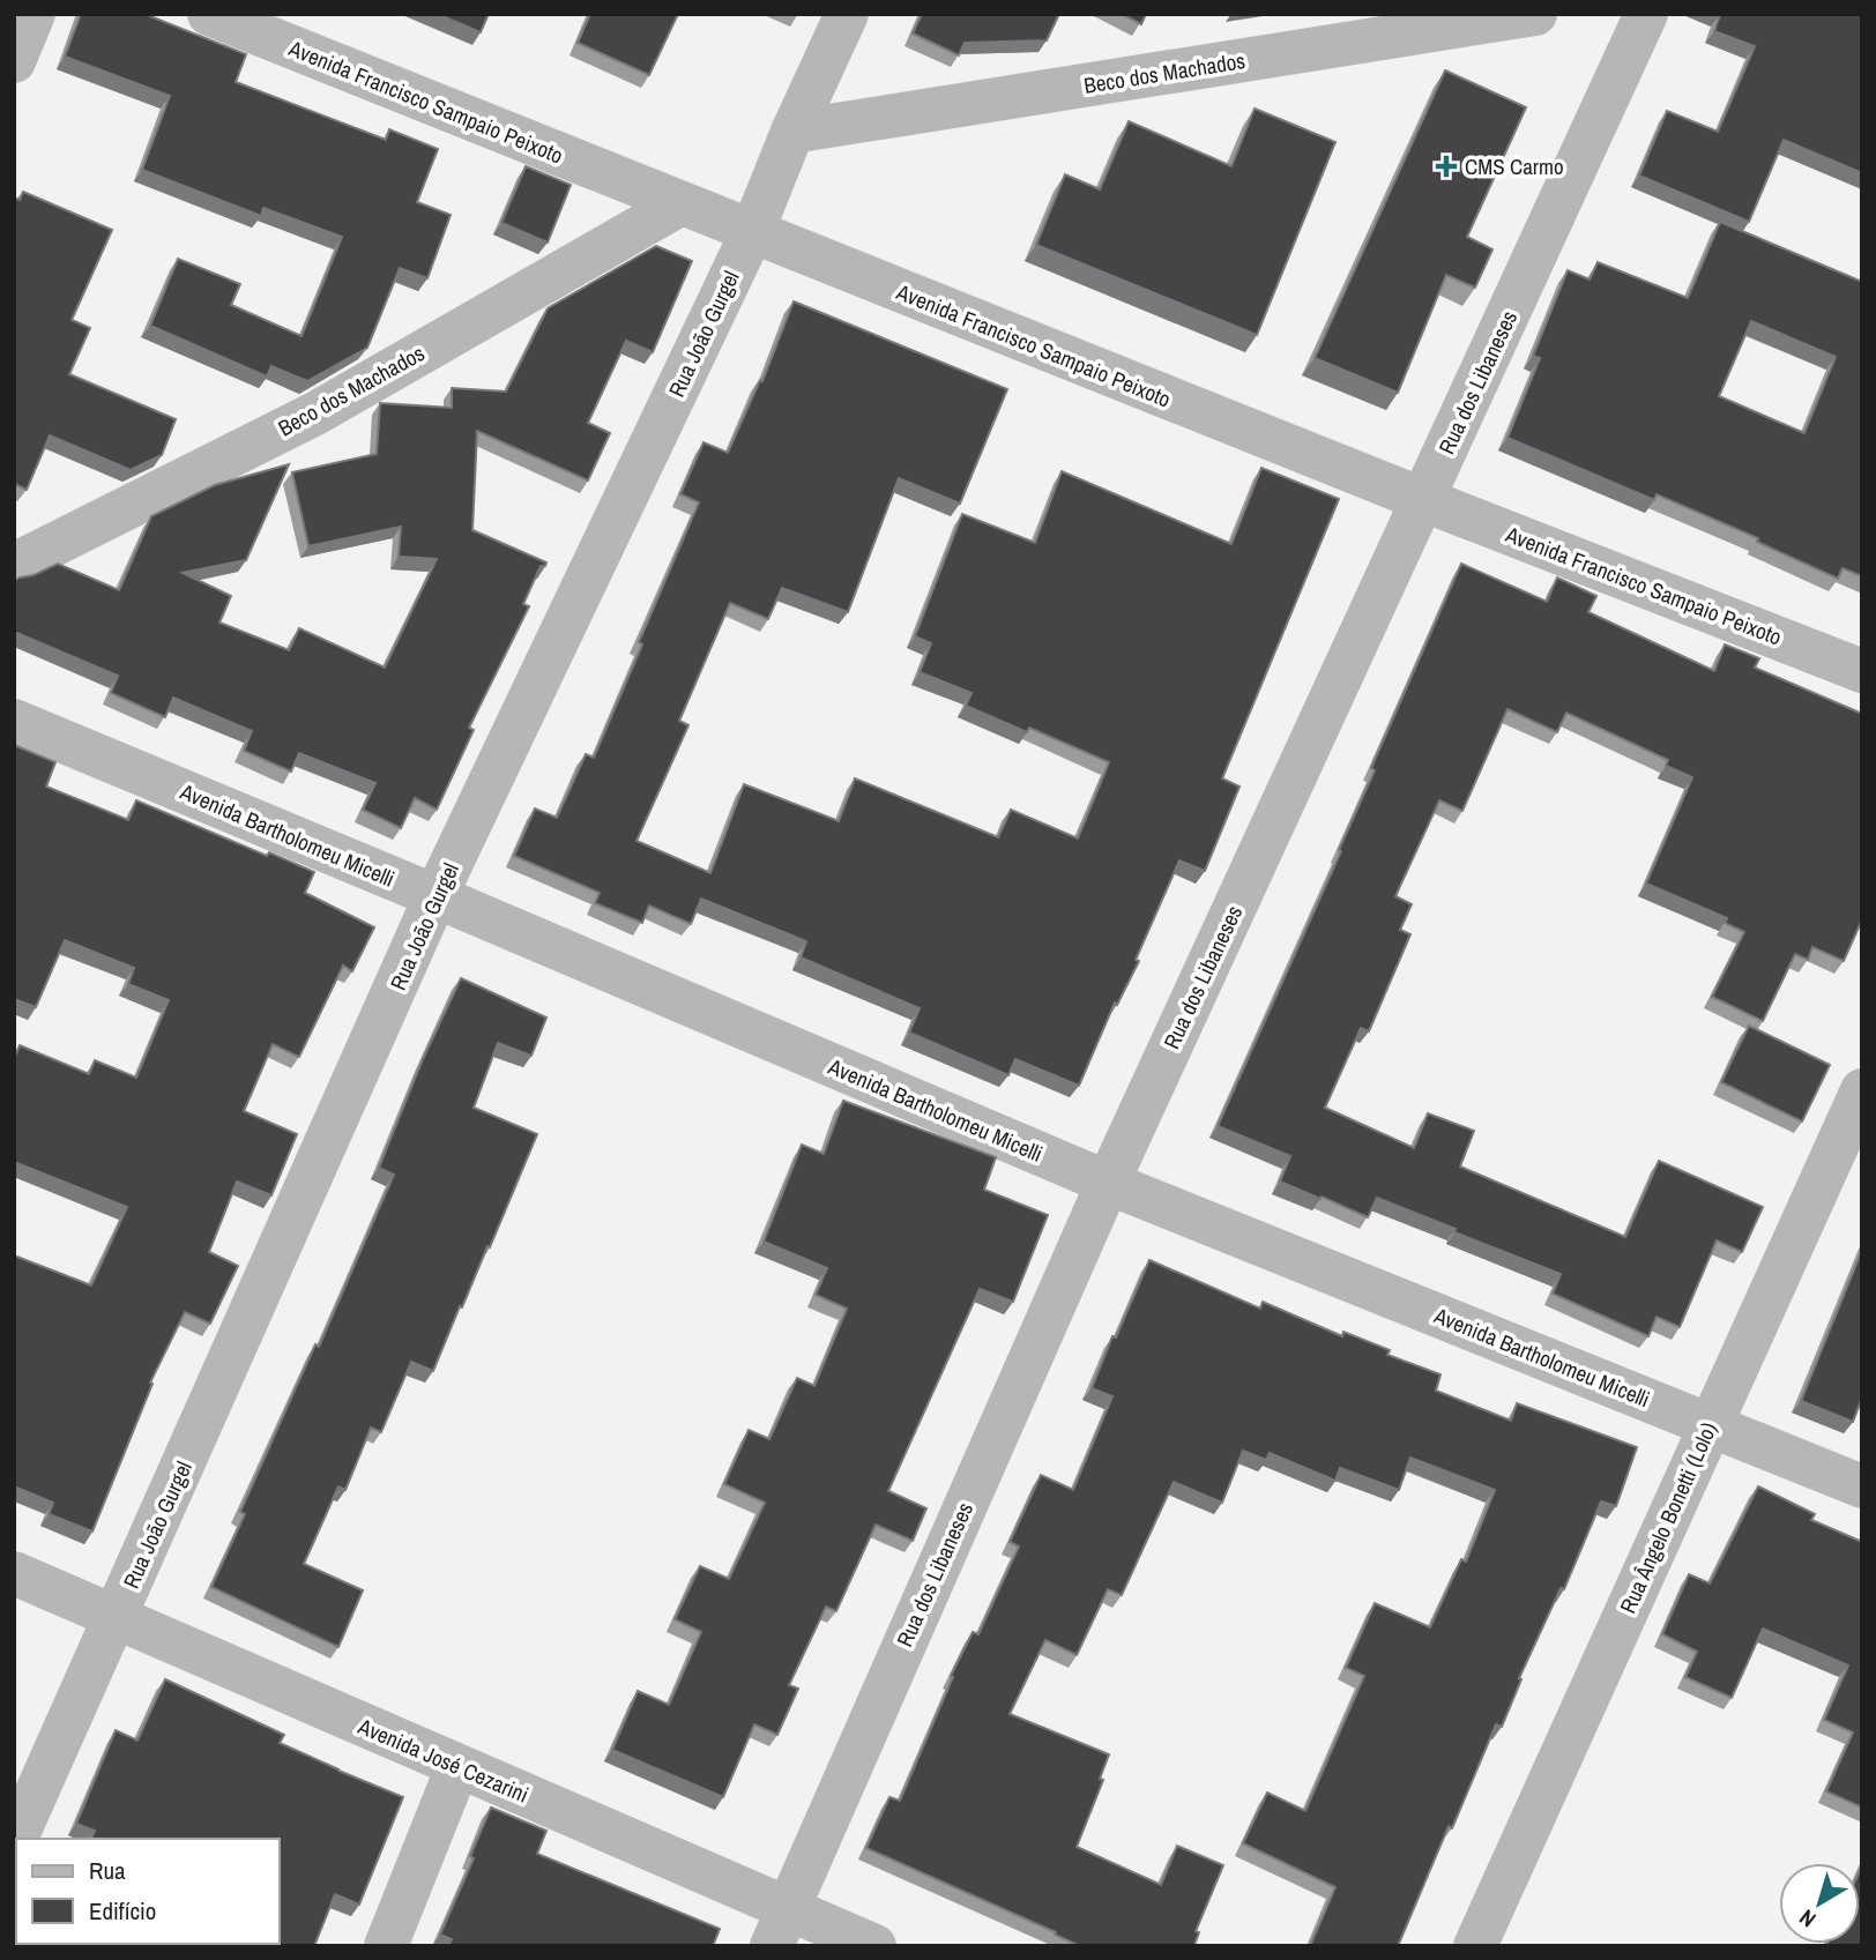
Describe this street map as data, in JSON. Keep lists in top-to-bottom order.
{
  "streets": {
    "street": [
      "Beco dos Machados",
      "Avenida Francisco Sampaio Peixoto",
      "Rua João Gurgel",
      "Rua dos Libaneses",
      "Avenida Bartholomeu Micelli",
      "Rua Ângelo Bonetti (Lolo)",
      "Avenida José Cezarini"
    ]
  },
  "crossings": [
    ["Beco dos Machados", "Avenida Francisco Sampaio Peixoto"],
    ["Beco dos Machados", "Rua João Gurgel"],
    ["Avenida Francisco Sampaio Peixoto", "Rua João Gurgel"],
    ["Avenida Francisco Sampaio Peixoto", "Rua dos Libaneses"],
    ["Rua João Gurgel", "Avenida Bartholomeu Micelli"],
    ["Rua João Gurgel", "Avenida José Cezarini"],
    ["Rua dos Libaneses", "Avenida Bartholomeu Micelli"],
    ["Rua dos Libaneses", "Avenida José Cezarini"],
    ["Avenida Bartholomeu Micelli", "Rua Ângelo Bonetti (Lolo)"]
  ],
  "places": {
    "health": ["CMS Carmo"]
  },
  "legend": ["Rua", "Edifício"],
  "north": "bottom left"
}
